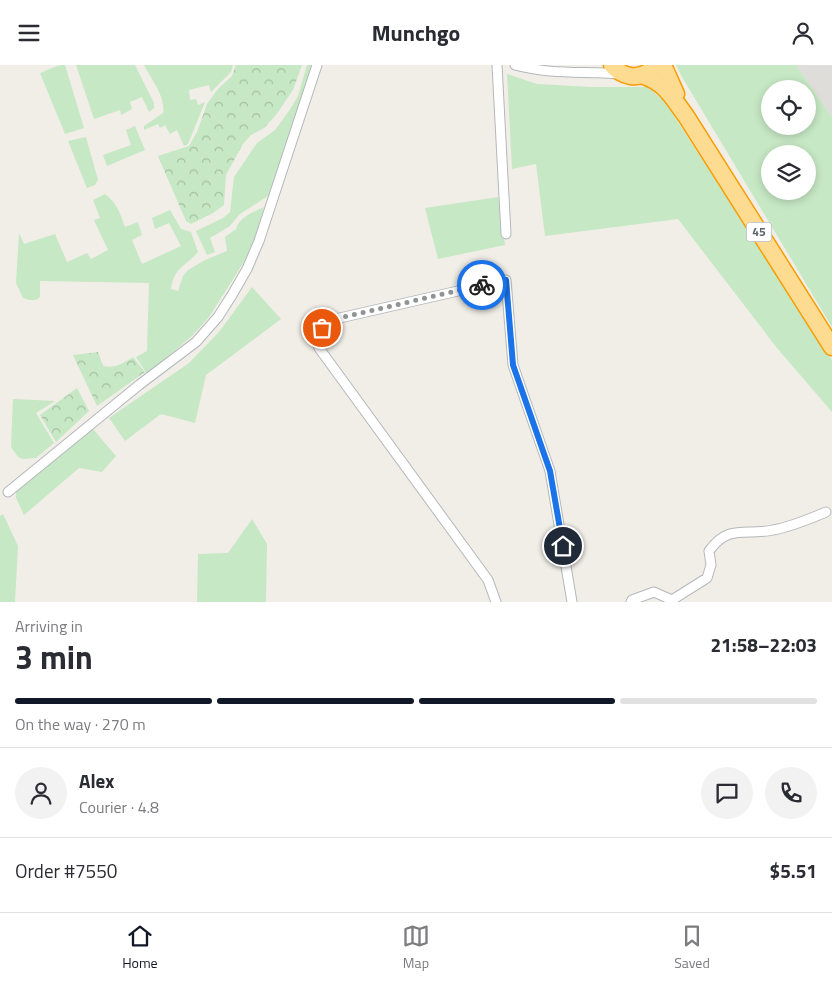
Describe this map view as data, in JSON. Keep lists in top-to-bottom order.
{
  "streets": {
    "highway": ["45"]
  },
  "page": {
    "header": "Munchgo",
    "heading": ["3 min", "Arriving in", "21:58–22:03"],
    "panel": [
      "Alex",
      "Courier · 4.8",
      "Order #7550",
      "$5.51"
    ],
    "bar": "On the way · 270 m",
    "tabs": ["Home", "Map", "Saved"]
  }
}
